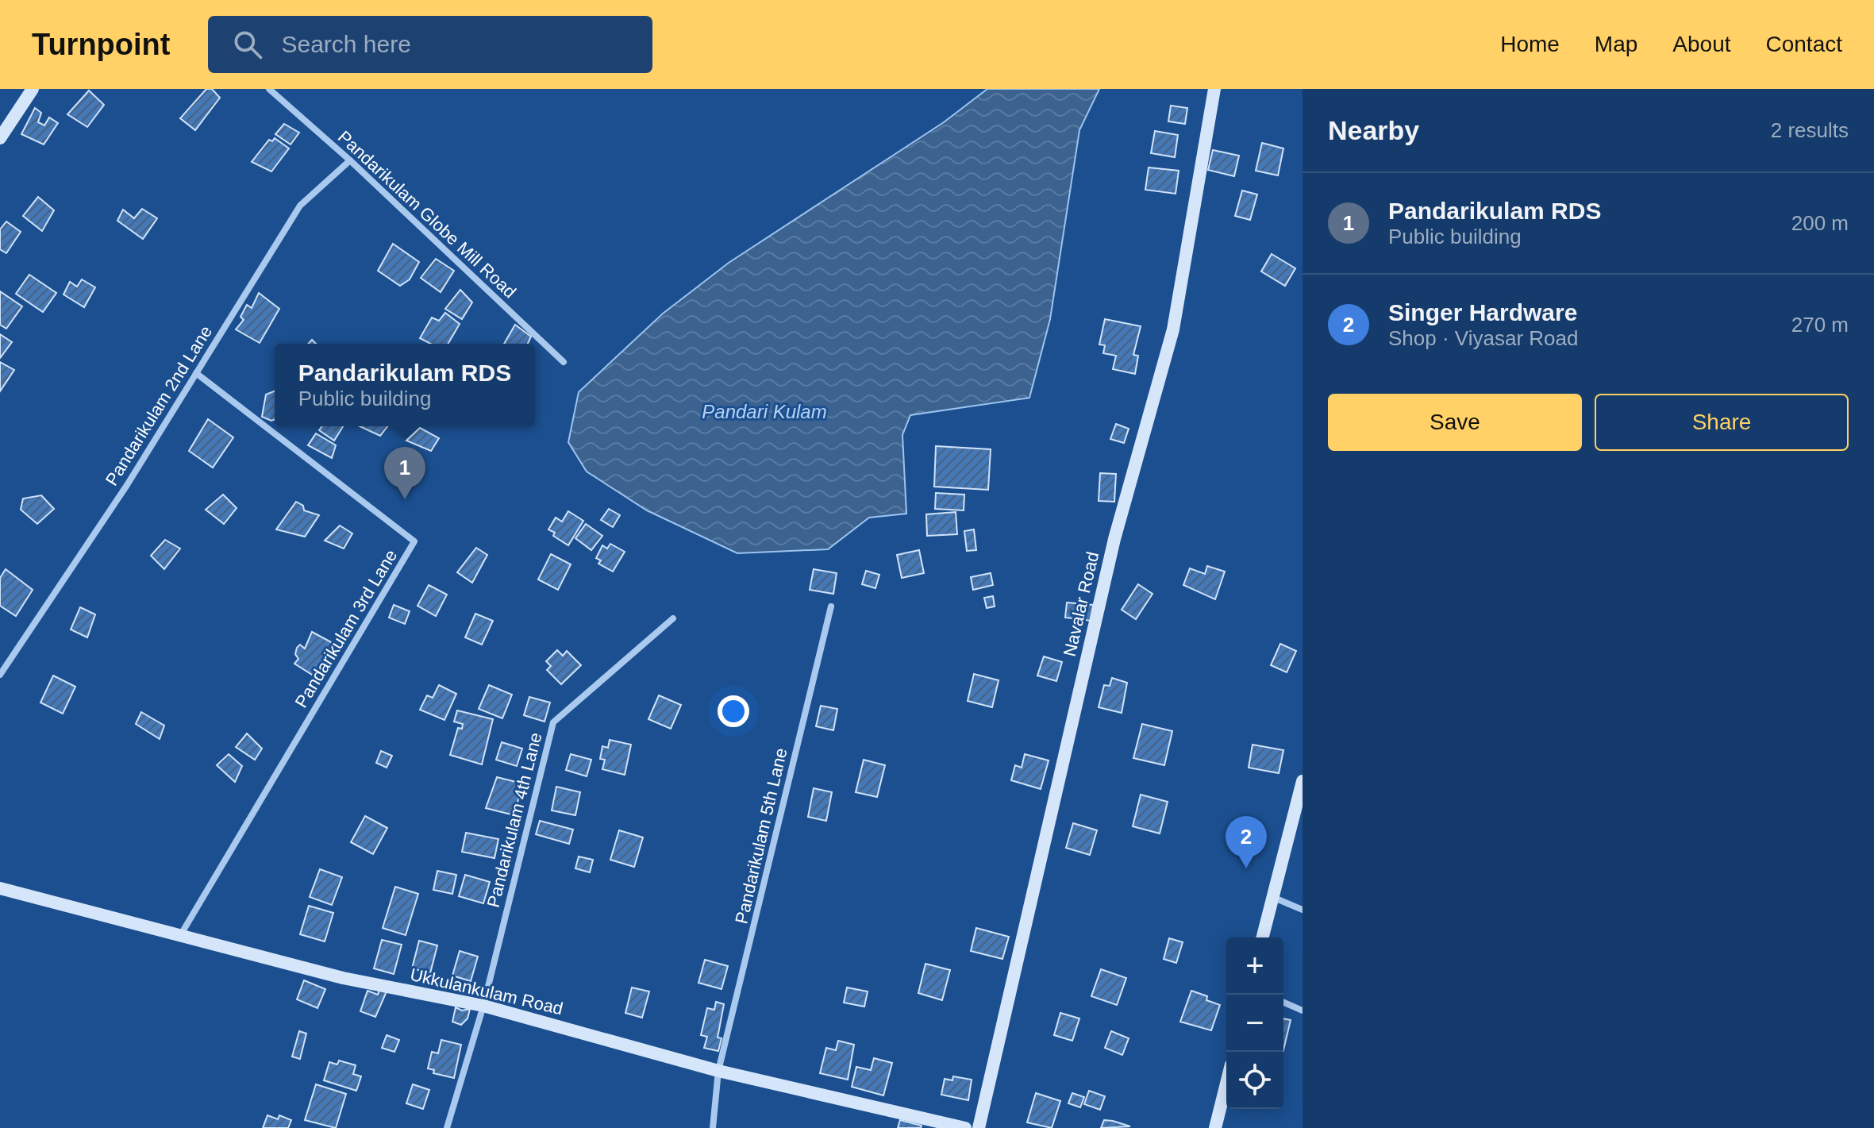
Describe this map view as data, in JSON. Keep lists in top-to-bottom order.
{
  "streets": {
    "street": [
      "Pandarikulam Globe Mill Road",
      "Pandarikulam 2nd Lane",
      "Navalar Road",
      "Pandarikulam 3rd Lane",
      "Pandarikulam 4th Lane",
      "Pandarikulam 5th Lane",
      "Ukkulankulam Road"
    ]
  },
  "crossings": [
    ["Pandarikulam Globe Mill Road", "Pandarikulam 2nd Lane"],
    ["Pandarikulam 2nd Lane", "Pandarikulam 3rd Lane"],
    ["Pandarikulam 3rd Lane", "Ukkulankulam Road"],
    ["Pandarikulam 4th Lane", "Ukkulankulam Road"],
    ["Pandarikulam 5th Lane", "Ukkulankulam Road"]
  ],
  "water": ["Pandari Kulam"],
  "page": {
    "header": "Turnpoint",
    "search": "Search here",
    "nav": [
      "Home",
      "Map",
      "About",
      "Contact"
    ],
    "heading": ["Nearby", "2 results"],
    "list": [
      {
        "mark": "1",
        "name": "Pandarikulam RDS",
        "note": "Public building",
        "value": "200 m"
      },
      {
        "mark": "2",
        "name": "Singer Hardware",
        "note": "Shop · Viyasar Road",
        "value": "270 m"
      }
    ],
    "popup": ["Pandarikulam RDS", "Public building"],
    "buttons": ["Save", "Share"],
    "pins": ["1", "2"],
    "map_buttons": ["+", "−"]
  }
}
